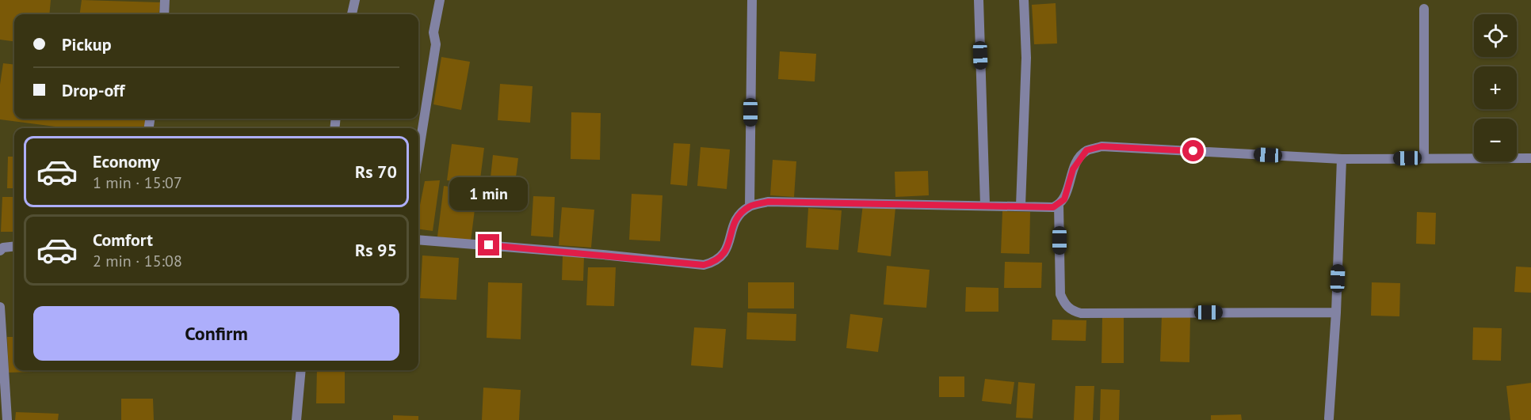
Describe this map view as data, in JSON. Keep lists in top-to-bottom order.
{
  "page": {
    "map_buttons": ["+", "−"],
    "banner": ["Pickup", "Drop-off"],
    "list": [
      {
        "name": "Economy",
        "note": "1 min · 15:07",
        "value": "Rs 70"
      },
      {
        "name": "Comfort",
        "note": "2 min · 15:08",
        "value": "Rs 95"
      }
    ],
    "bubble": "1 min",
    "buttons": "Confirm"
  }
}
